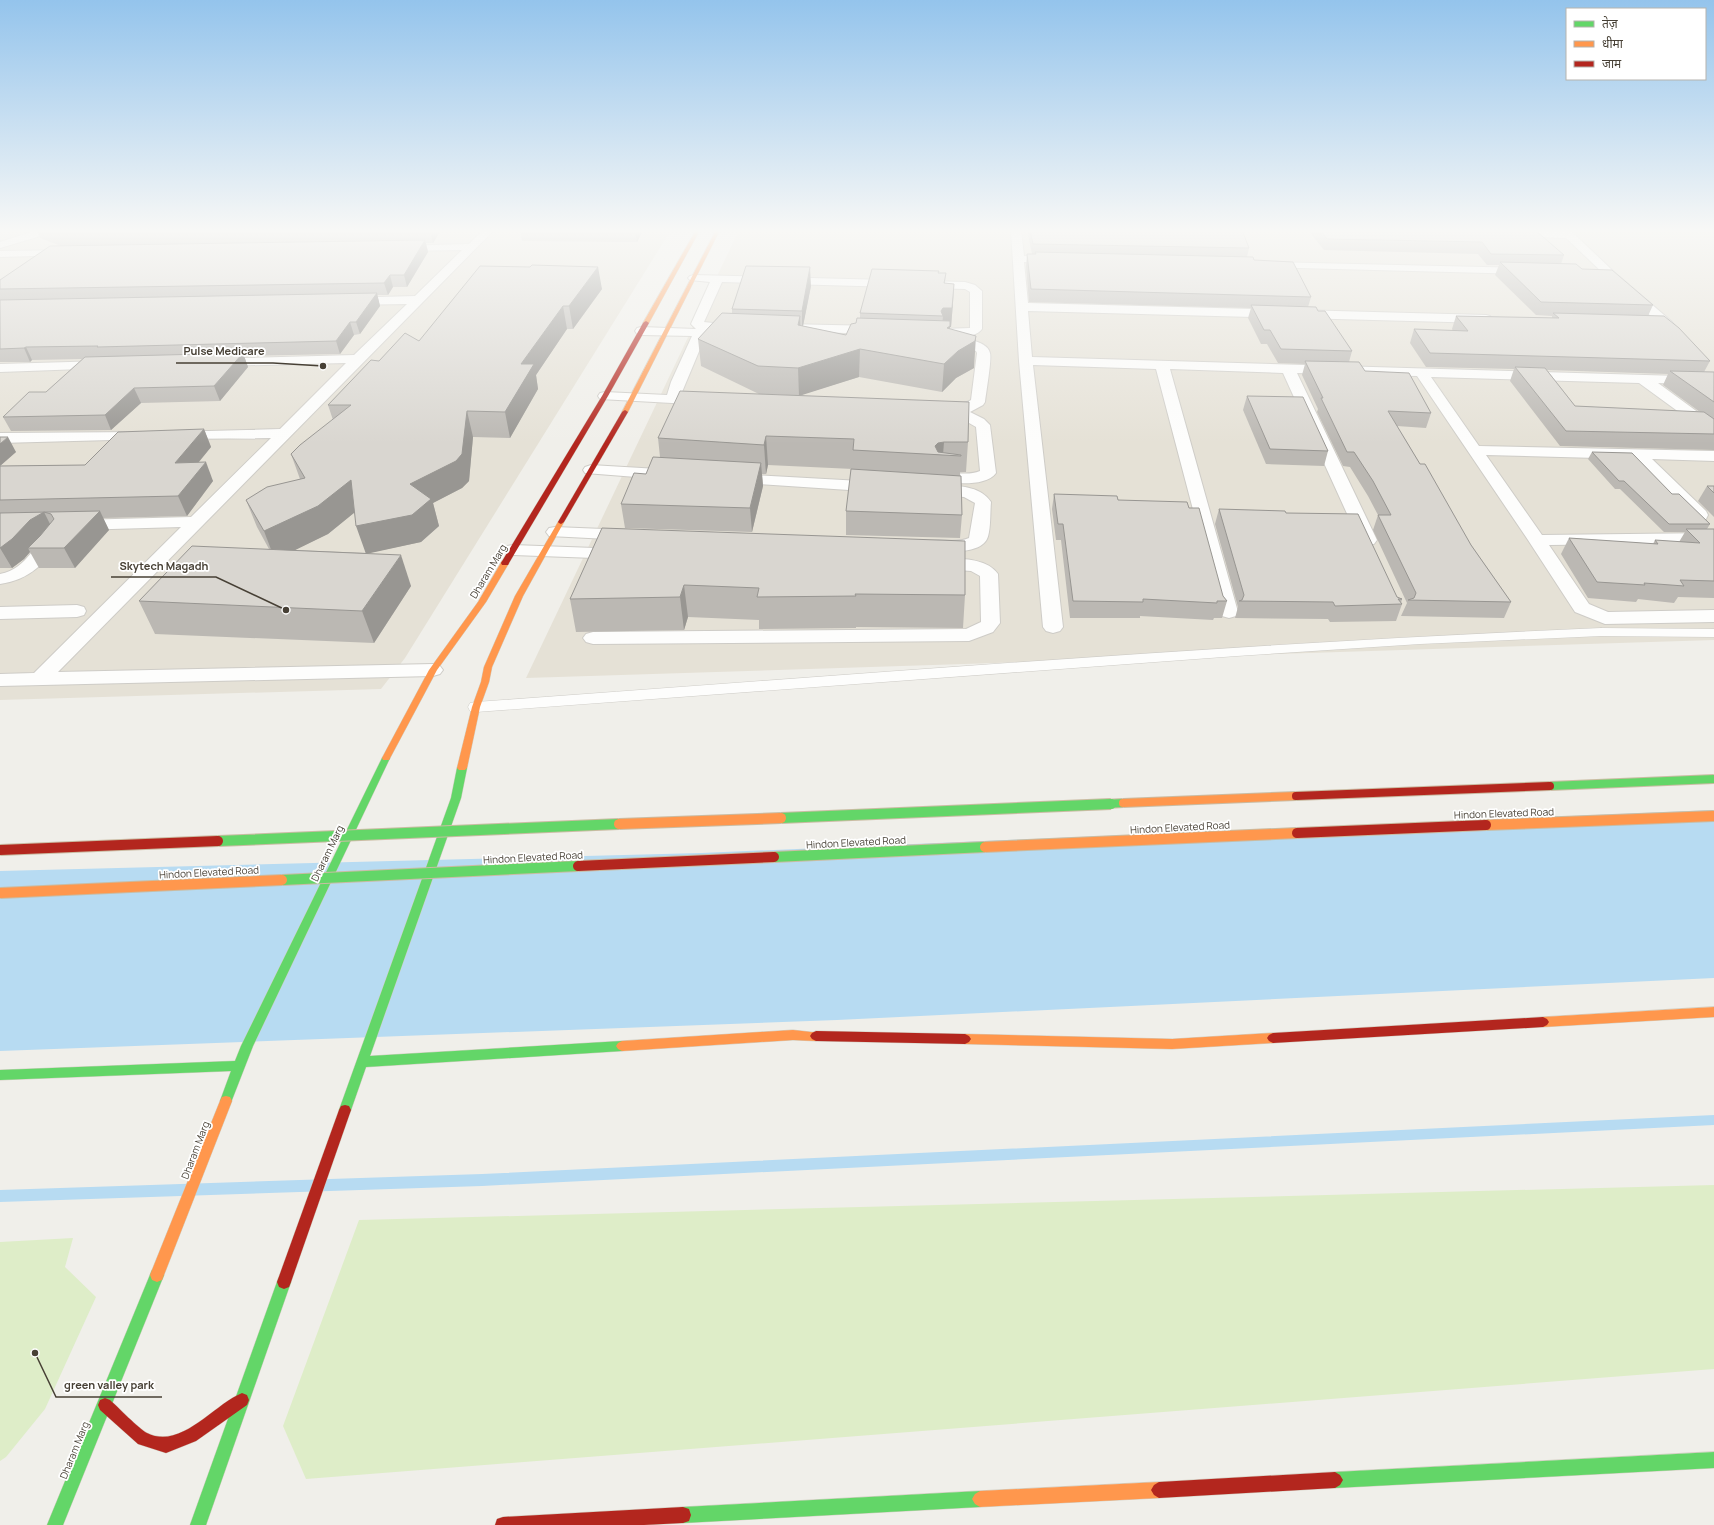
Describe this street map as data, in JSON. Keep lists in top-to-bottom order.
{
  "streets": {
    "main road": ["Dharam Marg", "Hindon Elevated Road"]
  },
  "places": ["Pulse Medicare", "Skytech Magadh", "green valley park"],
  "legend": ["तेज़", "धीमा", "जाम"]
}
